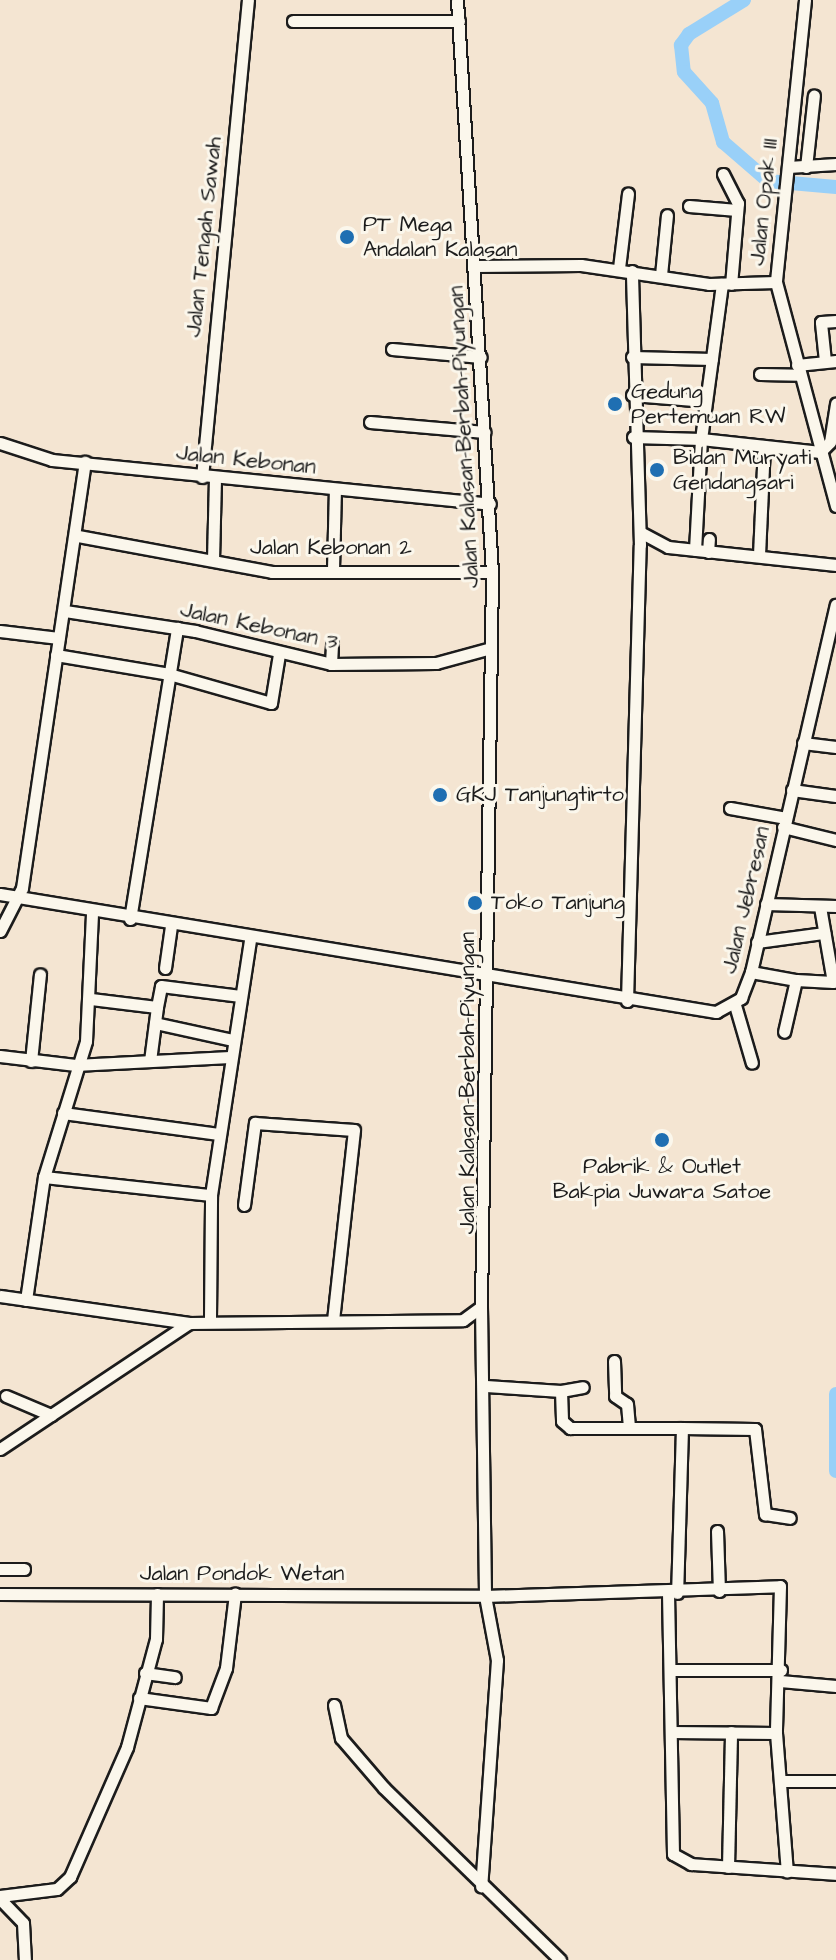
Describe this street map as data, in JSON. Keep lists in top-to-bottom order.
{
  "streets": {
    "street": [
      "Jalan Opak III",
      "Jalan Tengah Sawah",
      "Jalan Kalasan-Berbah-Piyungan",
      "Jalan Kebonan",
      "Jalan Kebonan 2",
      "Jalan Kebonan 3",
      "Jalan Jebresan",
      "Jalan Pondok Wetan"
    ]
  },
  "crossings": [
    ["Jalan Tengah Sawah", "Jalan Kebonan"],
    ["Jalan Kalasan-Berbah-Piyungan", "Jalan Kebonan"],
    ["Jalan Kalasan-Berbah-Piyungan", "Jalan Kebonan 2"],
    ["Jalan Kalasan-Berbah-Piyungan", "Jalan Kebonan 3"],
    ["Jalan Kalasan-Berbah-Piyungan", "Jalan Jebresan"],
    ["Jalan Kalasan-Berbah-Piyungan", "Jalan Pondok Wetan"]
  ],
  "places": [
    "PT Mega Andalan Kalasan",
    "Gedung Pertemuan RW",
    "Bidan Muryati Gendangsari",
    "GKJ Tanjungtirto",
    "Toko Tanjung",
    "Pabrik & Outlet Bakpia Juwara Satoe"
  ]
}
